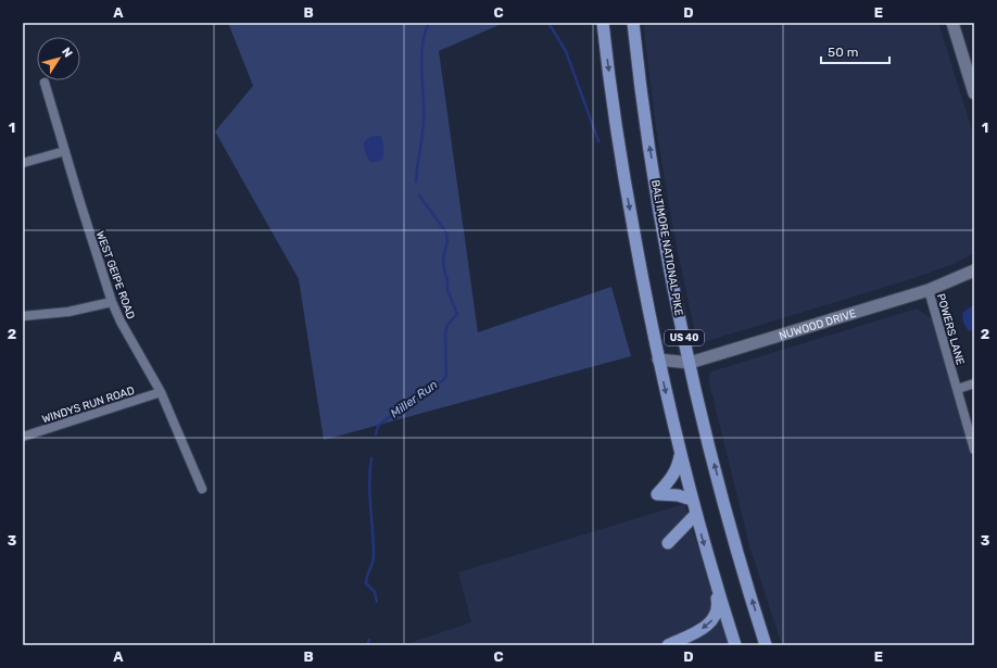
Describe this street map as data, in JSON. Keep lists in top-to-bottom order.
{
  "streets": {
    "main road": ["BALTIMORE NATIONAL PIKE", "US 40"],
    "street": [
      "WEST GEIPE ROAD",
      "NUWOOD DRIVE",
      "POWERS LANE",
      "WINDYS RUN ROAD"
    ]
  },
  "crossings": [
    ["BALTIMORE NATIONAL PIKE", "NUWOOD DRIVE"],
    ["WEST GEIPE ROAD", "WINDYS RUN ROAD"],
    ["NUWOOD DRIVE", "POWERS LANE"],
    ["NUWOOD DRIVE", "US 40"]
  ],
  "water": ["Miller Run"],
  "scale_bar": "50 m",
  "north": "top right",
  "grid": {
    "columns": [
      "A",
      "B",
      "C",
      "D",
      "E"
    ],
    "rows": ["1", "2", "3"]
  }
}
